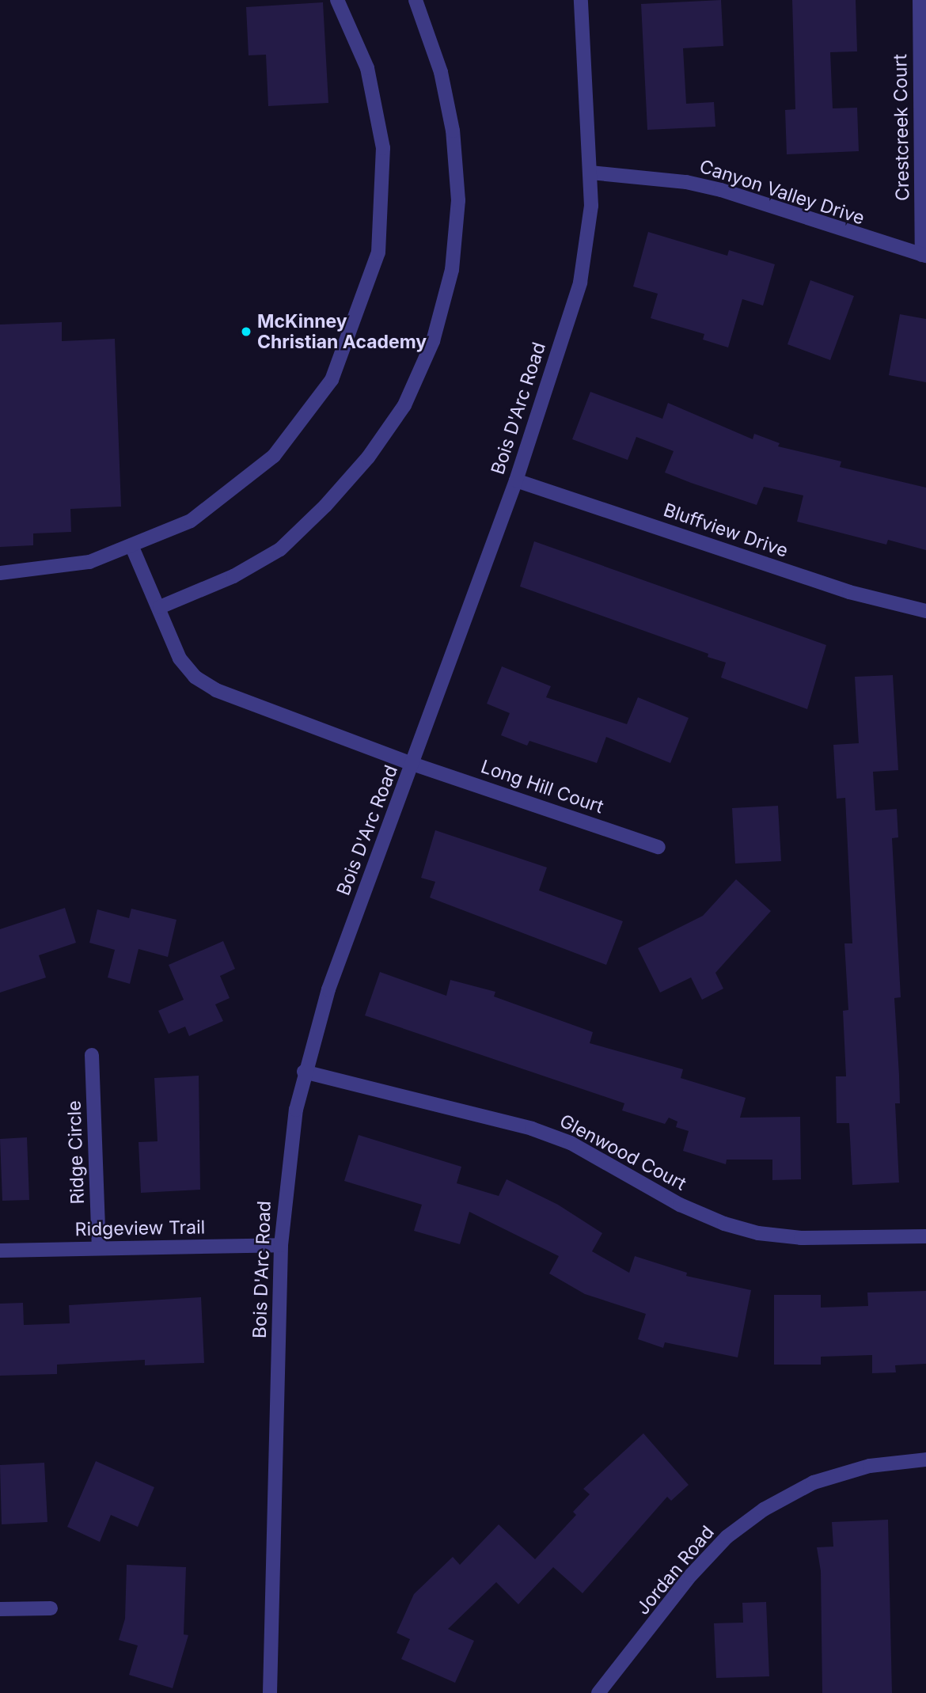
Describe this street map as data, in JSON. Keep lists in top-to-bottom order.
{
  "streets": {
    "street": [
      "Crestcreek Court",
      "Canyon Valley Drive",
      "Bois D'Arc Road",
      "Bluffview Drive",
      "Long Hill Court",
      "Ridge Circle",
      "Glenwood Court",
      "Ridgeview Trail",
      "Jordan Road"
    ]
  },
  "crossings": [
    ["Crestcreek Court", "Canyon Valley Drive"],
    ["Canyon Valley Drive", "Bois D'Arc Road"],
    ["Bois D'Arc Road", "Bluffview Drive"],
    ["Bois D'Arc Road", "Long Hill Court"],
    ["Bois D'Arc Road", "Glenwood Court"],
    ["Bois D'Arc Road", "Ridgeview Trail"],
    ["Ridge Circle", "Ridgeview Trail"]
  ],
  "places": ["McKinney Christian Academy"]
}
